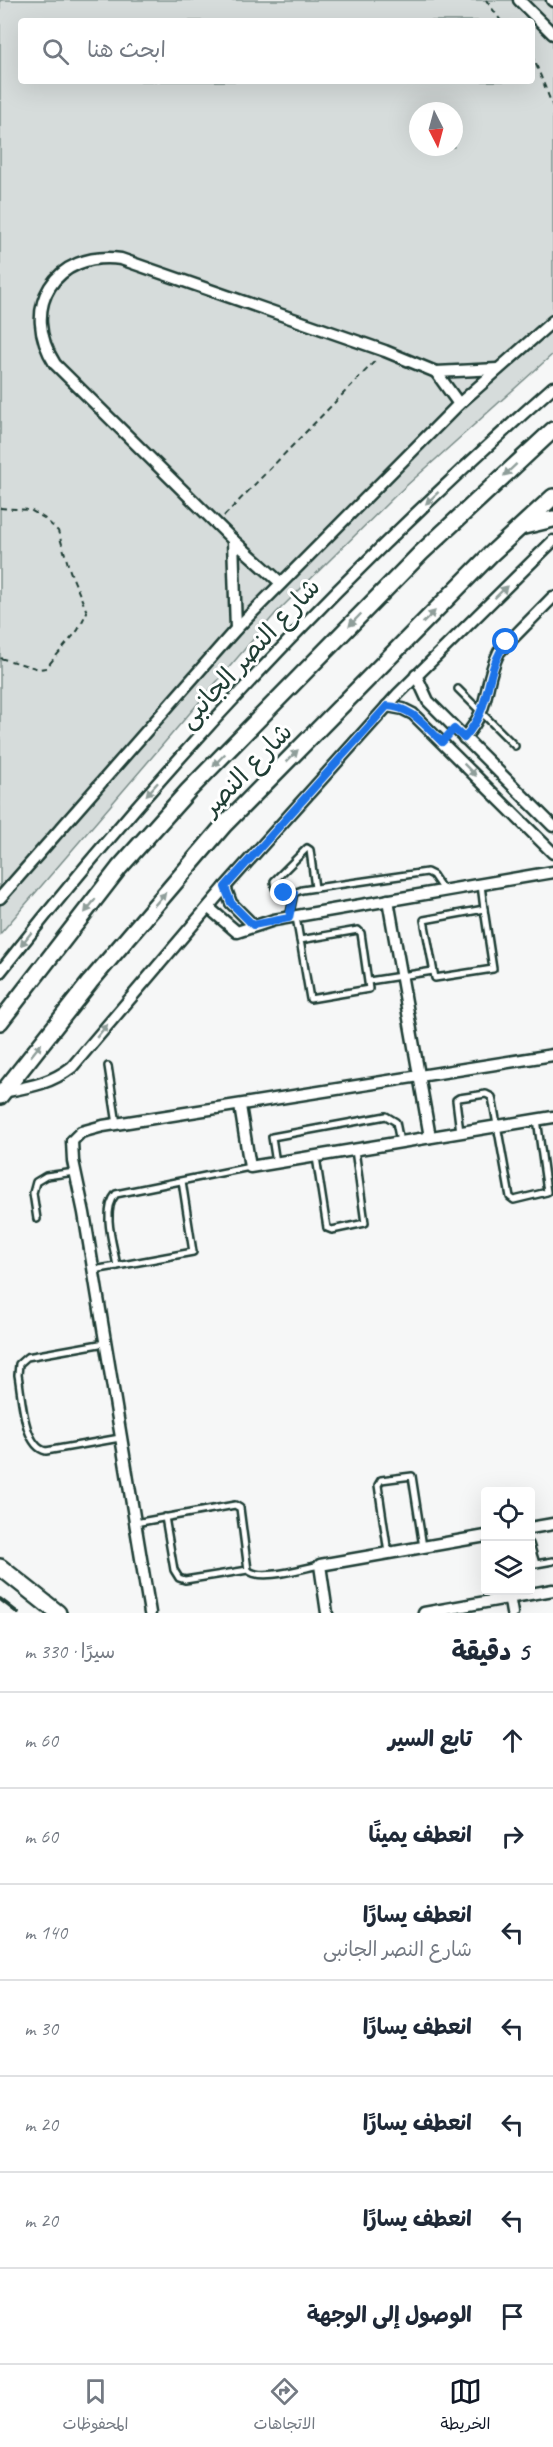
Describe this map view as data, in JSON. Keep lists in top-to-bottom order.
{
  "streets": {
    "main road": ["شارع النصر"],
    "street": ["شارع النصر الجانبى"]
  },
  "north": "bottom",
  "page": {
    "search": "ابحث هنا",
    "heading": ["5 دقيقة", "سيرًا · 330 m"],
    "list": [
      ["تابع السير", "60 m"],
      ["انعطف يمينًا", "60 m"],
      ["انعطف يسارًا", "شارع النصر الجانبى", "140 m"],
      ["انعطف يسارًا", "30 m"],
      ["انعطف يسارًا", "20 m"],
      ["انعطف يسارًا", "20 m"],
      "الوصول إلى الوجهة"
    ],
    "nav": ["الخريطة", "الاتجاهات", "المحفوظات"]
  }
}
